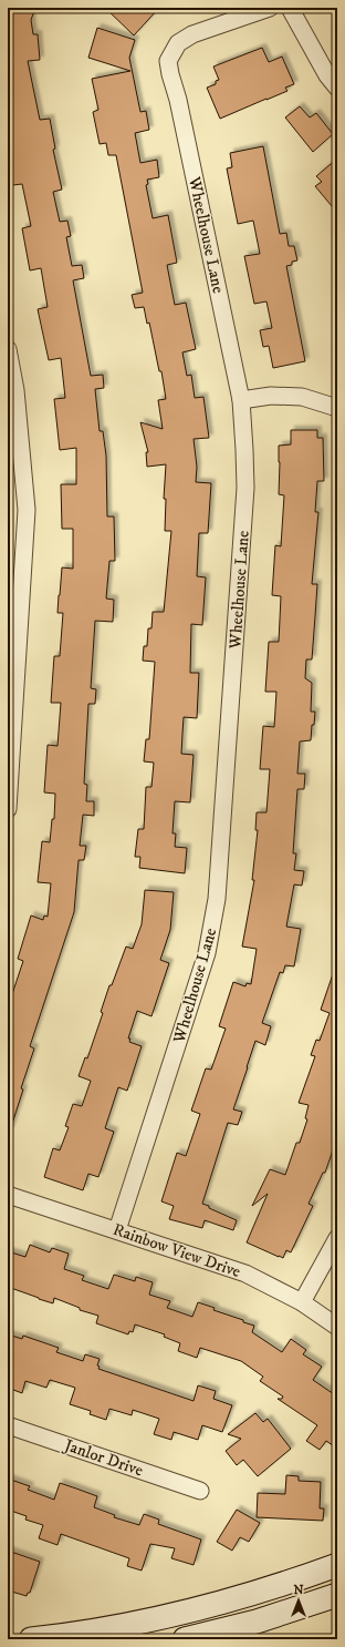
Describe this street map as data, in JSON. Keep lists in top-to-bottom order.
{
  "streets": {
    "street": ["Wheelhouse Lane", "Rainbow View Drive", "Janlor Drive"]
  },
  "crossings": [
    ["Wheelhouse Lane", "Rainbow View Drive"]
  ],
  "north": "top"
}
